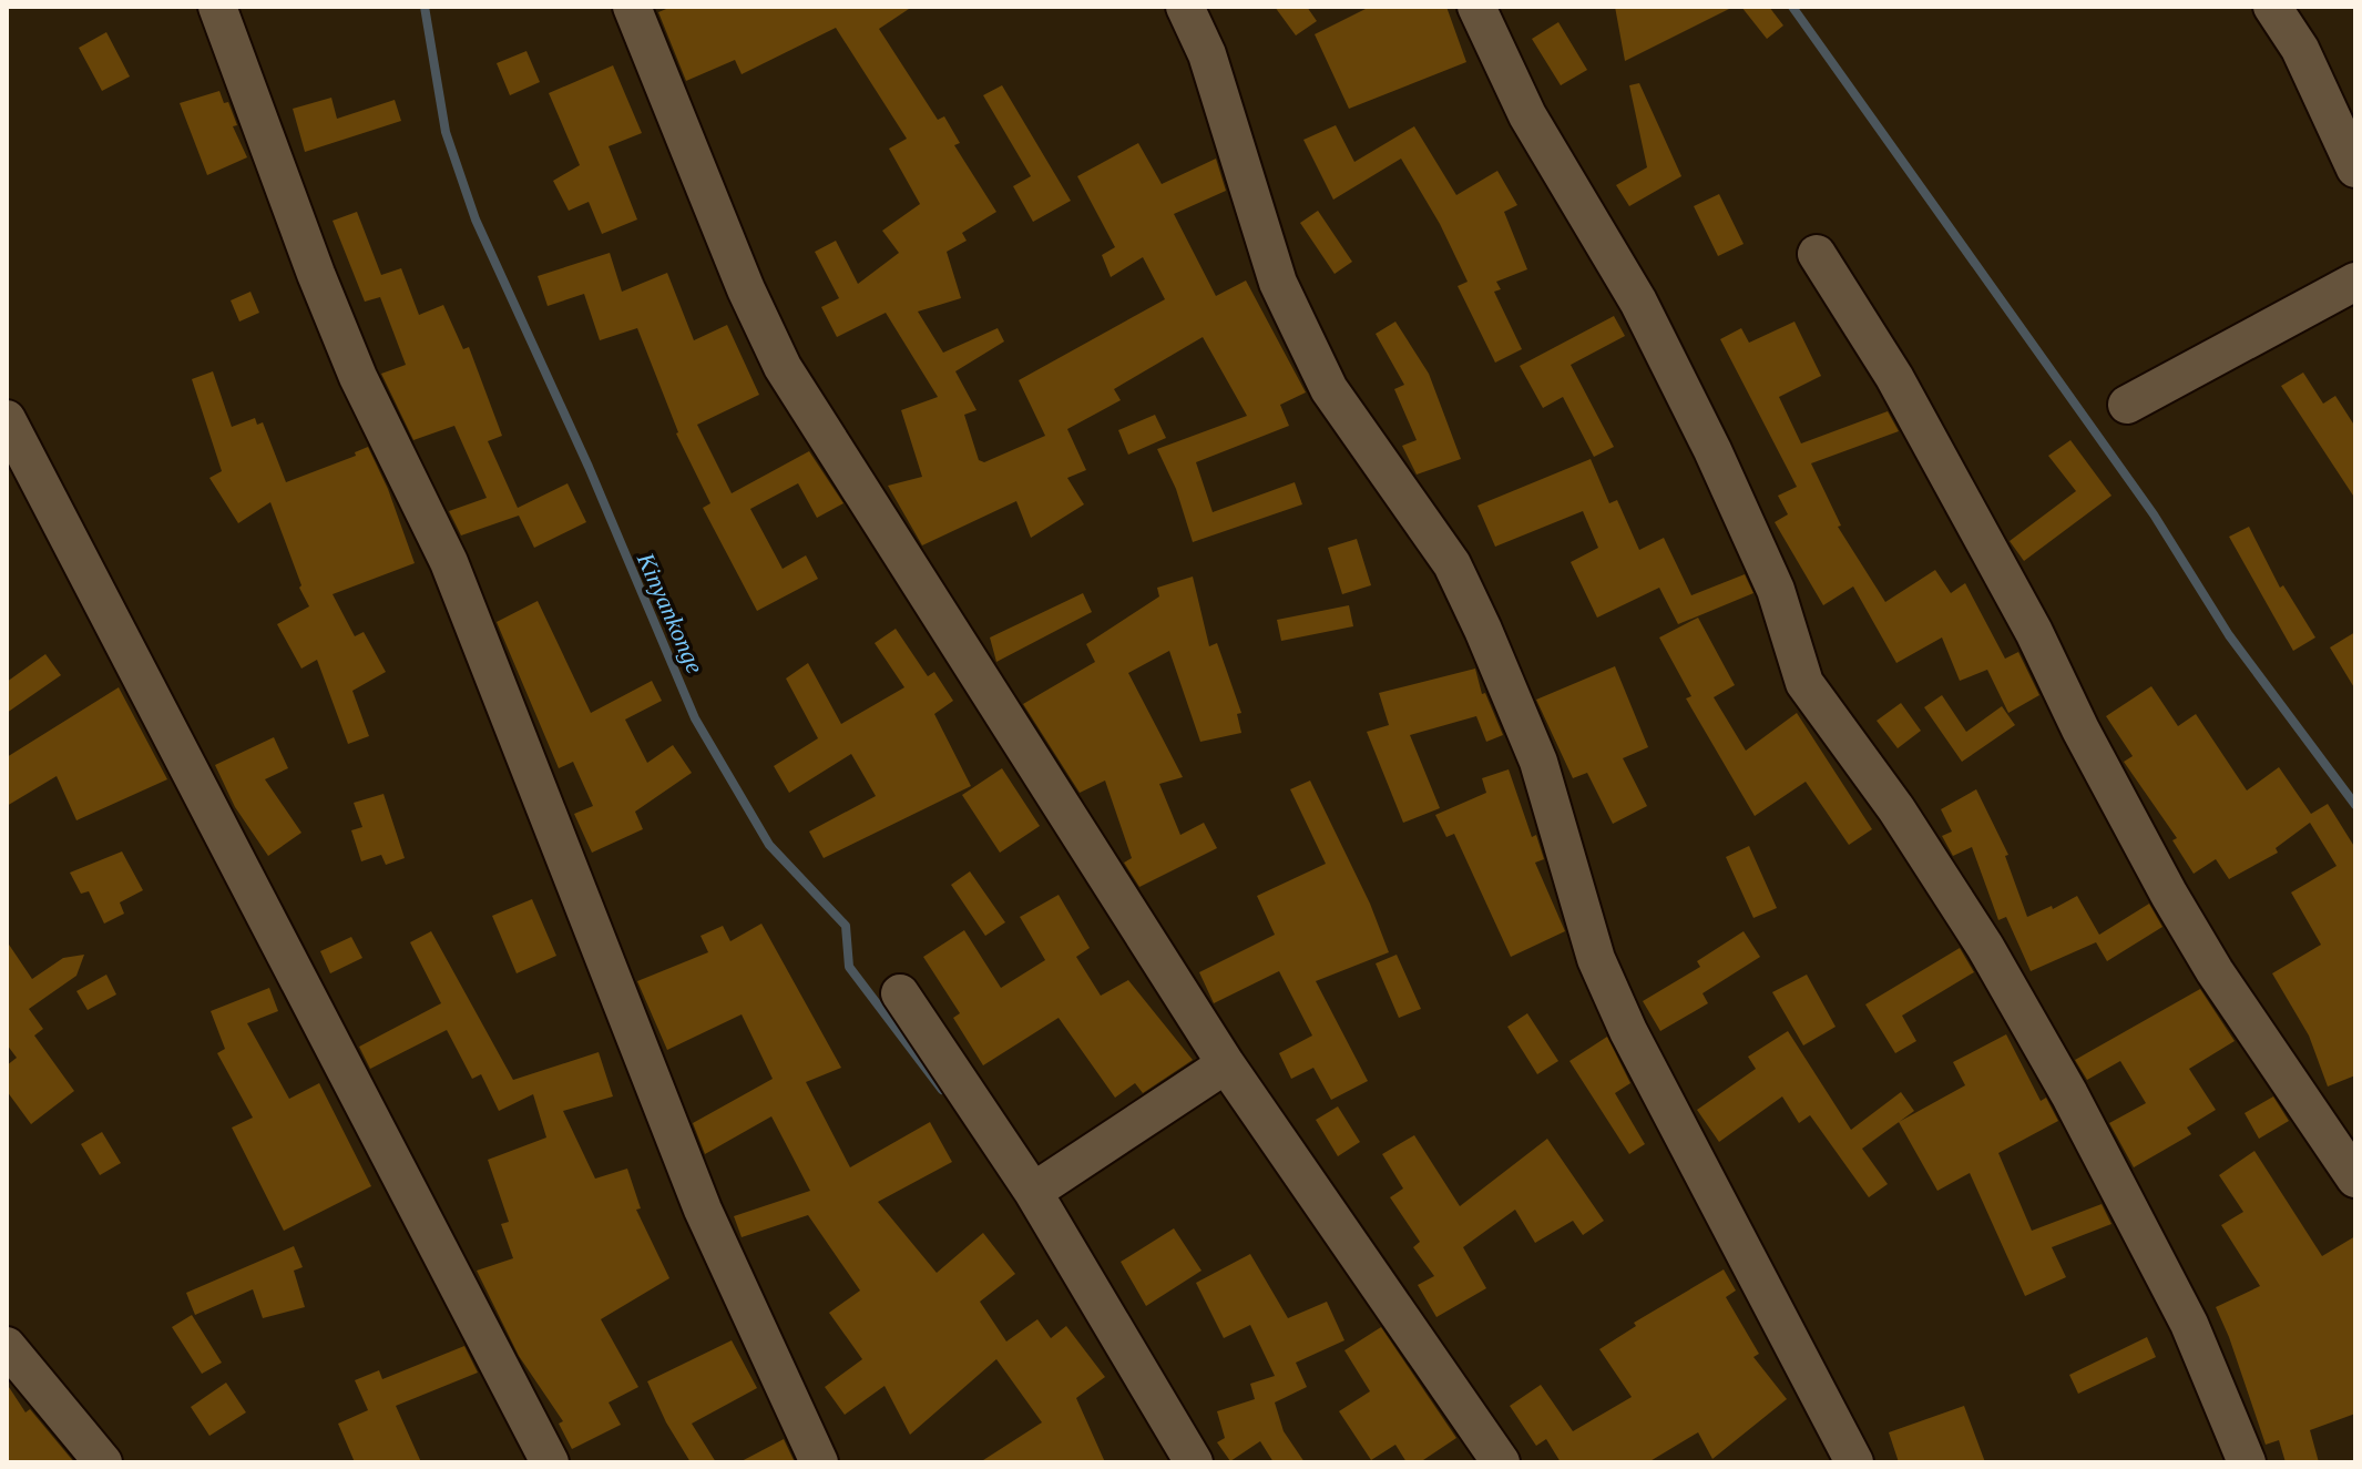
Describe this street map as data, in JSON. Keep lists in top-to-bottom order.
{
  "water": ["Kinyankonge"]
}
